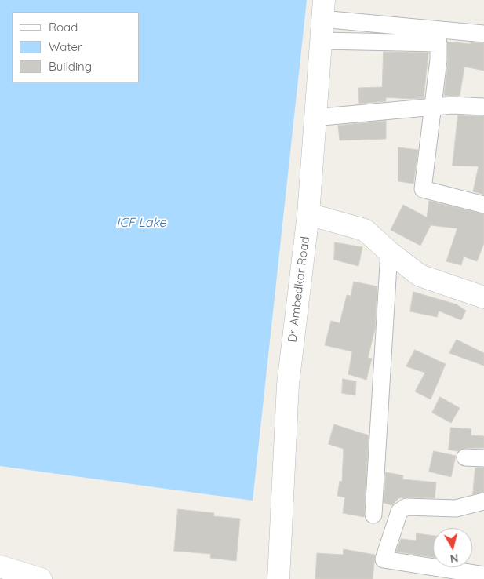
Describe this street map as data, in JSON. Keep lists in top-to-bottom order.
{
  "streets": {
    "main road": ["Dr. Ambedkar Road"]
  },
  "water": ["ICF Lake"],
  "legend": ["Road", "Water", "Building"],
  "north": "bottom"
}
